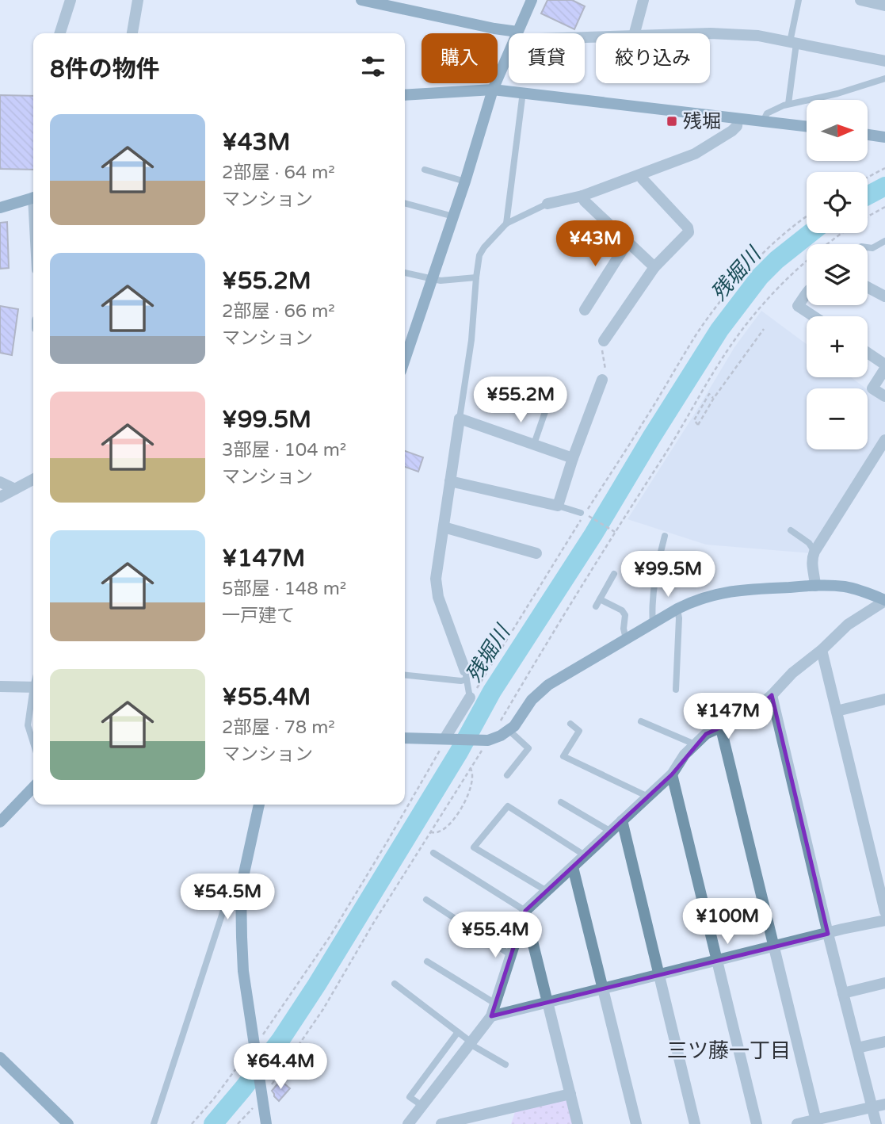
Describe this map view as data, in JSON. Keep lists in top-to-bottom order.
{
  "districts": ["三ツ藤一丁目"],
  "water": ["残堀川"],
  "places": {
    "transit": ["残堀"]
  },
  "north": "right",
  "page": {
    "chip": ["購入", "賃貸", "絞り込み"],
    "heading": "8件の物件",
    "map_buttons": ["+", "−"],
    "list": [
      {
        "name": "¥43M",
        "note": "2部屋 · 64 m² · マンション"
      },
      {
        "name": "¥55.2M",
        "note": "2部屋 · 66 m² · マンション"
      },
      {
        "name": "¥99.5M",
        "note": "3部屋 · 104 m² · マンション"
      },
      {
        "name": "¥147M",
        "note": "5部屋 · 148 m² · 一戸建て"
      },
      {
        "name": "¥55.4M",
        "note": "2部屋 · 78 m² · マンション"
      }
    ],
    "price": [
      "¥43M",
      "¥55.2M",
      "¥99.5M",
      "¥147M",
      "¥54.5M",
      "¥100M",
      "¥55.4M",
      "¥64.4M"
    ]
  }
}
